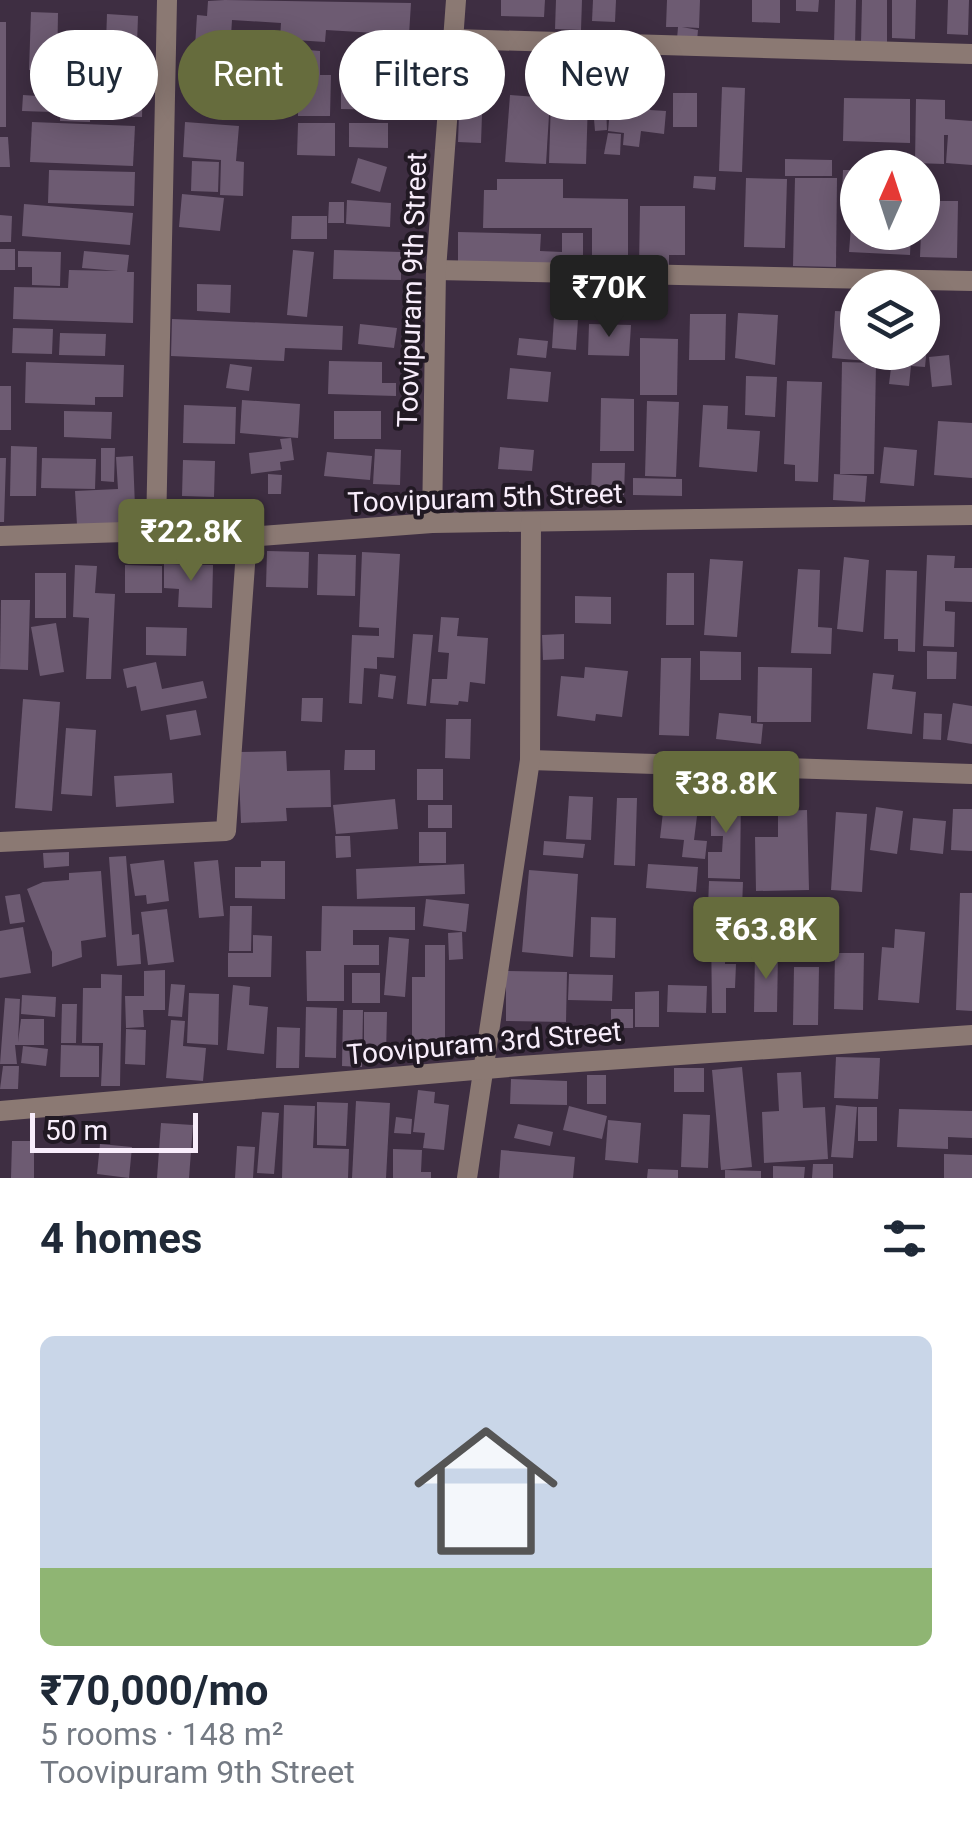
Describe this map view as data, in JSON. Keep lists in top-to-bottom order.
{
  "streets": {
    "street": ["Toovipuram 9th Street", "Toovipuram 5th Street", "Toovipuram 3rd Street"]
  },
  "crossings": [
    ["Toovipuram 9th Street", "Toovipuram 5th Street"]
  ],
  "scale_bar": "50 m",
  "north": "top",
  "page": {
    "chip": [
      "Buy",
      "Rent",
      "Filters",
      "New"
    ],
    "price": [
      "₹70K",
      "₹22.8K",
      "₹38.8K",
      "₹63.8K"
    ],
    "scale": "50 m",
    "heading": "4 homes",
    "list": [
      {
        "name": "₹70,000/mo",
        "note": "5 rooms · 148 m² · Toovipuram 9th Street"
      }
    ]
  }
}
